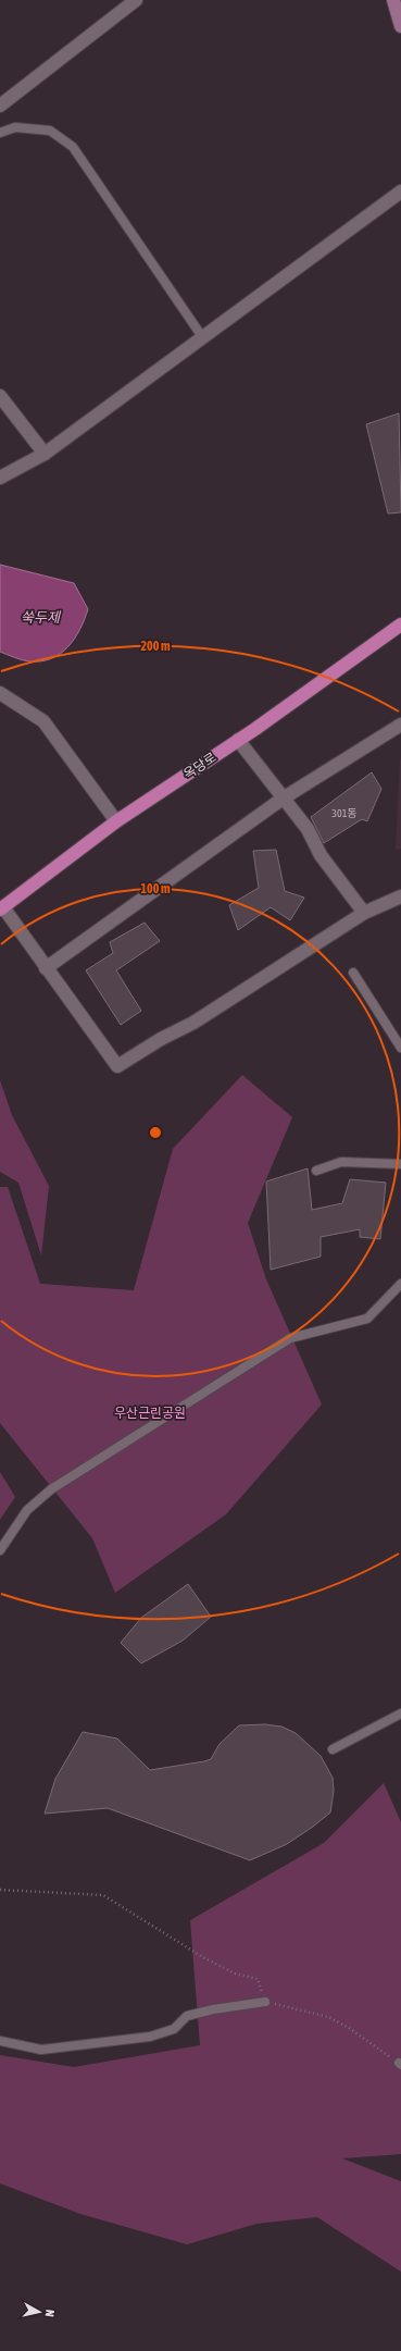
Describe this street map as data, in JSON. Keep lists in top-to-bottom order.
{
  "streets": {
    "main road": ["옥당로"]
  },
  "water": ["쑥두제"],
  "parks": ["우산근린공원"],
  "house_numbers": ["301동"],
  "north": "right",
  "rings": ["200 m", "100 m"]
}
